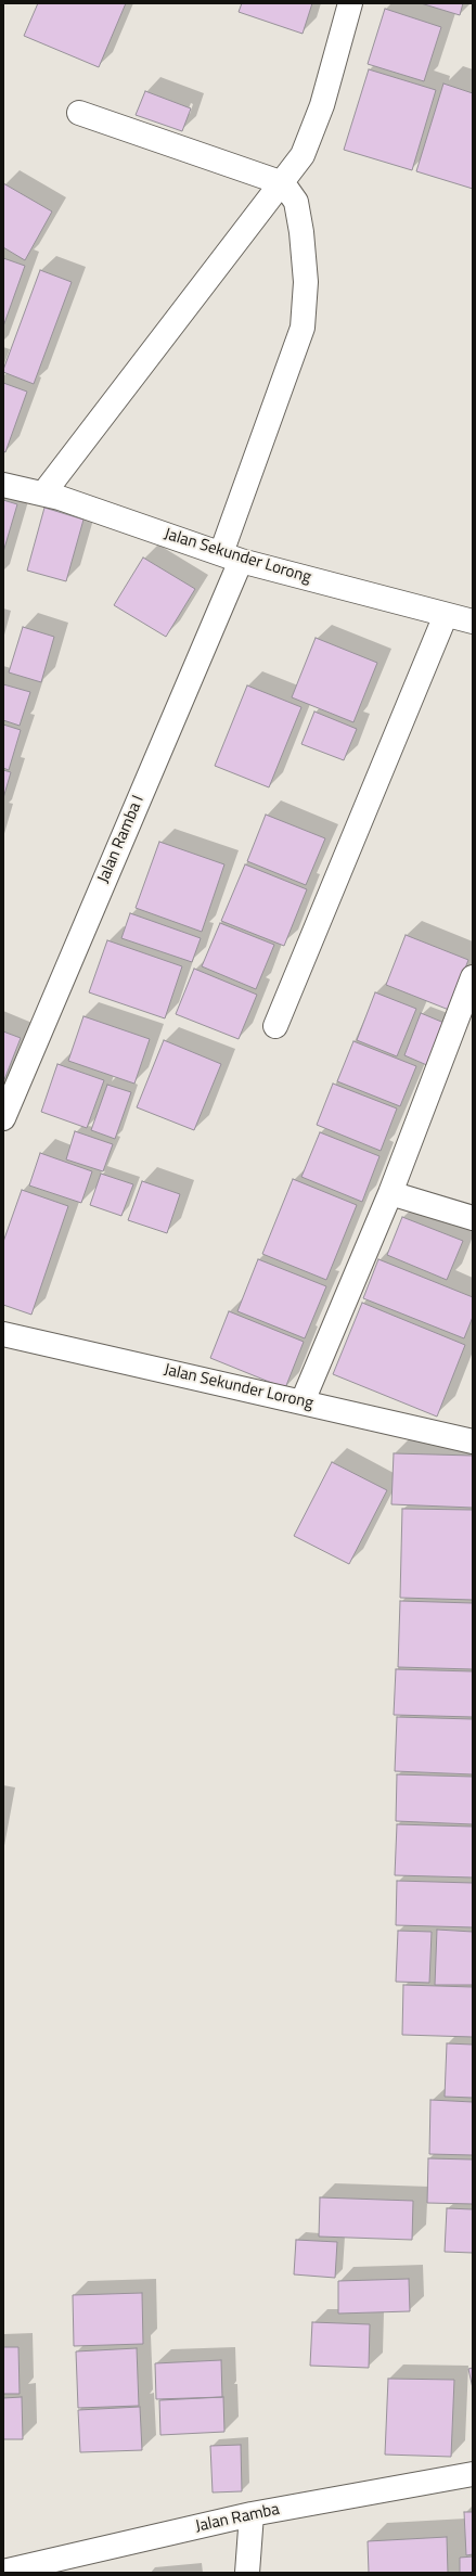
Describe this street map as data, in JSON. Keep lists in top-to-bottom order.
{
  "streets": {
    "street": ["Jalan Sekunder Lorong", "Jalan Ramba I", "Jalan Ramba"]
  },
  "crossings": [
    ["Jalan Sekunder Lorong", "Jalan Ramba I"]
  ]
}
